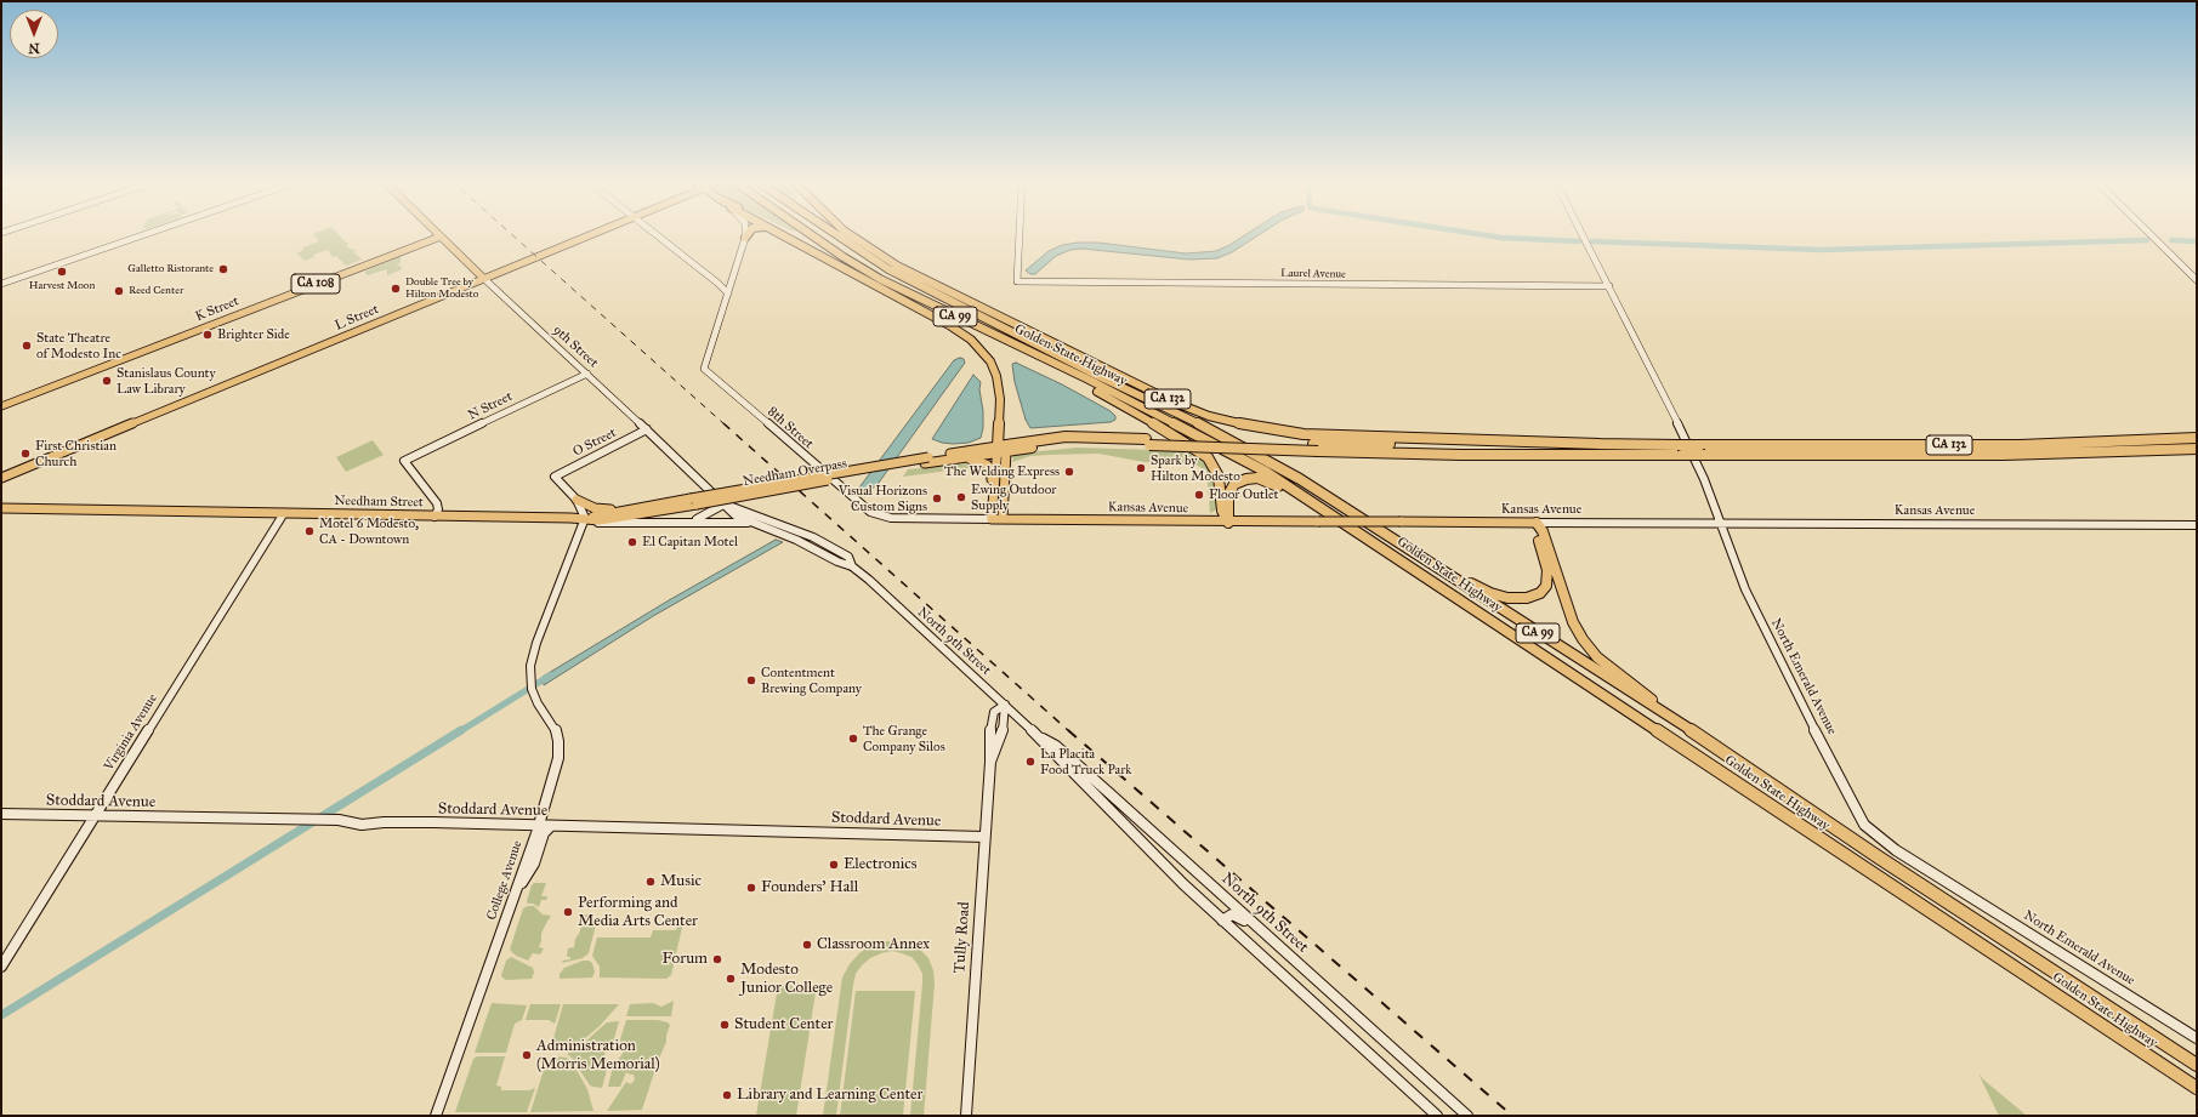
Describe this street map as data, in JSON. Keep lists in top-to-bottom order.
{
  "streets": {
    "highway": ["CA 99", "Golden State Highway", "CA 132"],
    "main road": [
      "CA 108",
      "K Street",
      "L Street",
      "9th Street",
      "Needham Overpass",
      "Needham Street",
      "Kansas Avenue"
    ],
    "street": [
      "Laurel Avenue",
      "N Street",
      "8th Street",
      "O Street",
      "North 9th Street",
      "North Emerald Avenue",
      "Virginia Avenue",
      "Stoddard Avenue",
      "College Avenue",
      "Tully Road"
    ]
  },
  "crossings": [
    ["Laurel Avenue", "North Emerald Avenue"],
    ["K Street", "9th Street"],
    ["L Street", "9th Street"],
    ["9th Street", "N Street"],
    ["9th Street", "O Street"],
    ["9th Street", "Needham Street"],
    ["9th Street", "North 9th Street"],
    ["CA 132", "Needham Overpass"],
    ["N Street", "Needham Street"],
    ["8th Street", "Kansas Avenue"],
    ["Needham Overpass", "Needham Street"],
    ["Needham Overpass", "College Avenue"],
    ["Needham Street", "North 9th Street"],
    ["Needham Street", "Virginia Avenue"],
    ["Needham Street", "College Avenue"],
    ["Kansas Avenue", "North Emerald Avenue"],
    ["North 9th Street", "Tully Road"],
    ["Virginia Avenue", "Stoddard Avenue"],
    ["Stoddard Avenue", "College Avenue"],
    ["Stoddard Avenue", "Tully Road"]
  ],
  "places": [
    "Galletto Ristorante",
    "Harvest Moon",
    "Double Tree by Hilton Modesto",
    "Reed Center",
    "Brighter Side",
    "State Theatre of Modesto Inc",
    "Stanislaus County Law Library",
    "First Christian Church",
    "Spark by Hilton Modesto",
    "The Welding Express",
    "Floor Outlet",
    "Ewing Outdoor Supply",
    "Visual Horizons Custom Signs",
    "Motel 6 Modesto, CA - Downtown",
    "El Capitan Motel",
    "Contentment Brewing Company",
    "The Grange Company Silos",
    "La Placita Food Truck Park",
    "Electronics",
    "Music",
    "Founders' Hall",
    "Performing and Media Arts Center",
    "Classroom Annex",
    "Forum",
    "Modesto Junior College",
    "Student Center",
    "Administration (Morris Memorial)",
    "Library and Learning Center"
  ],
  "north": "bottom"
}
